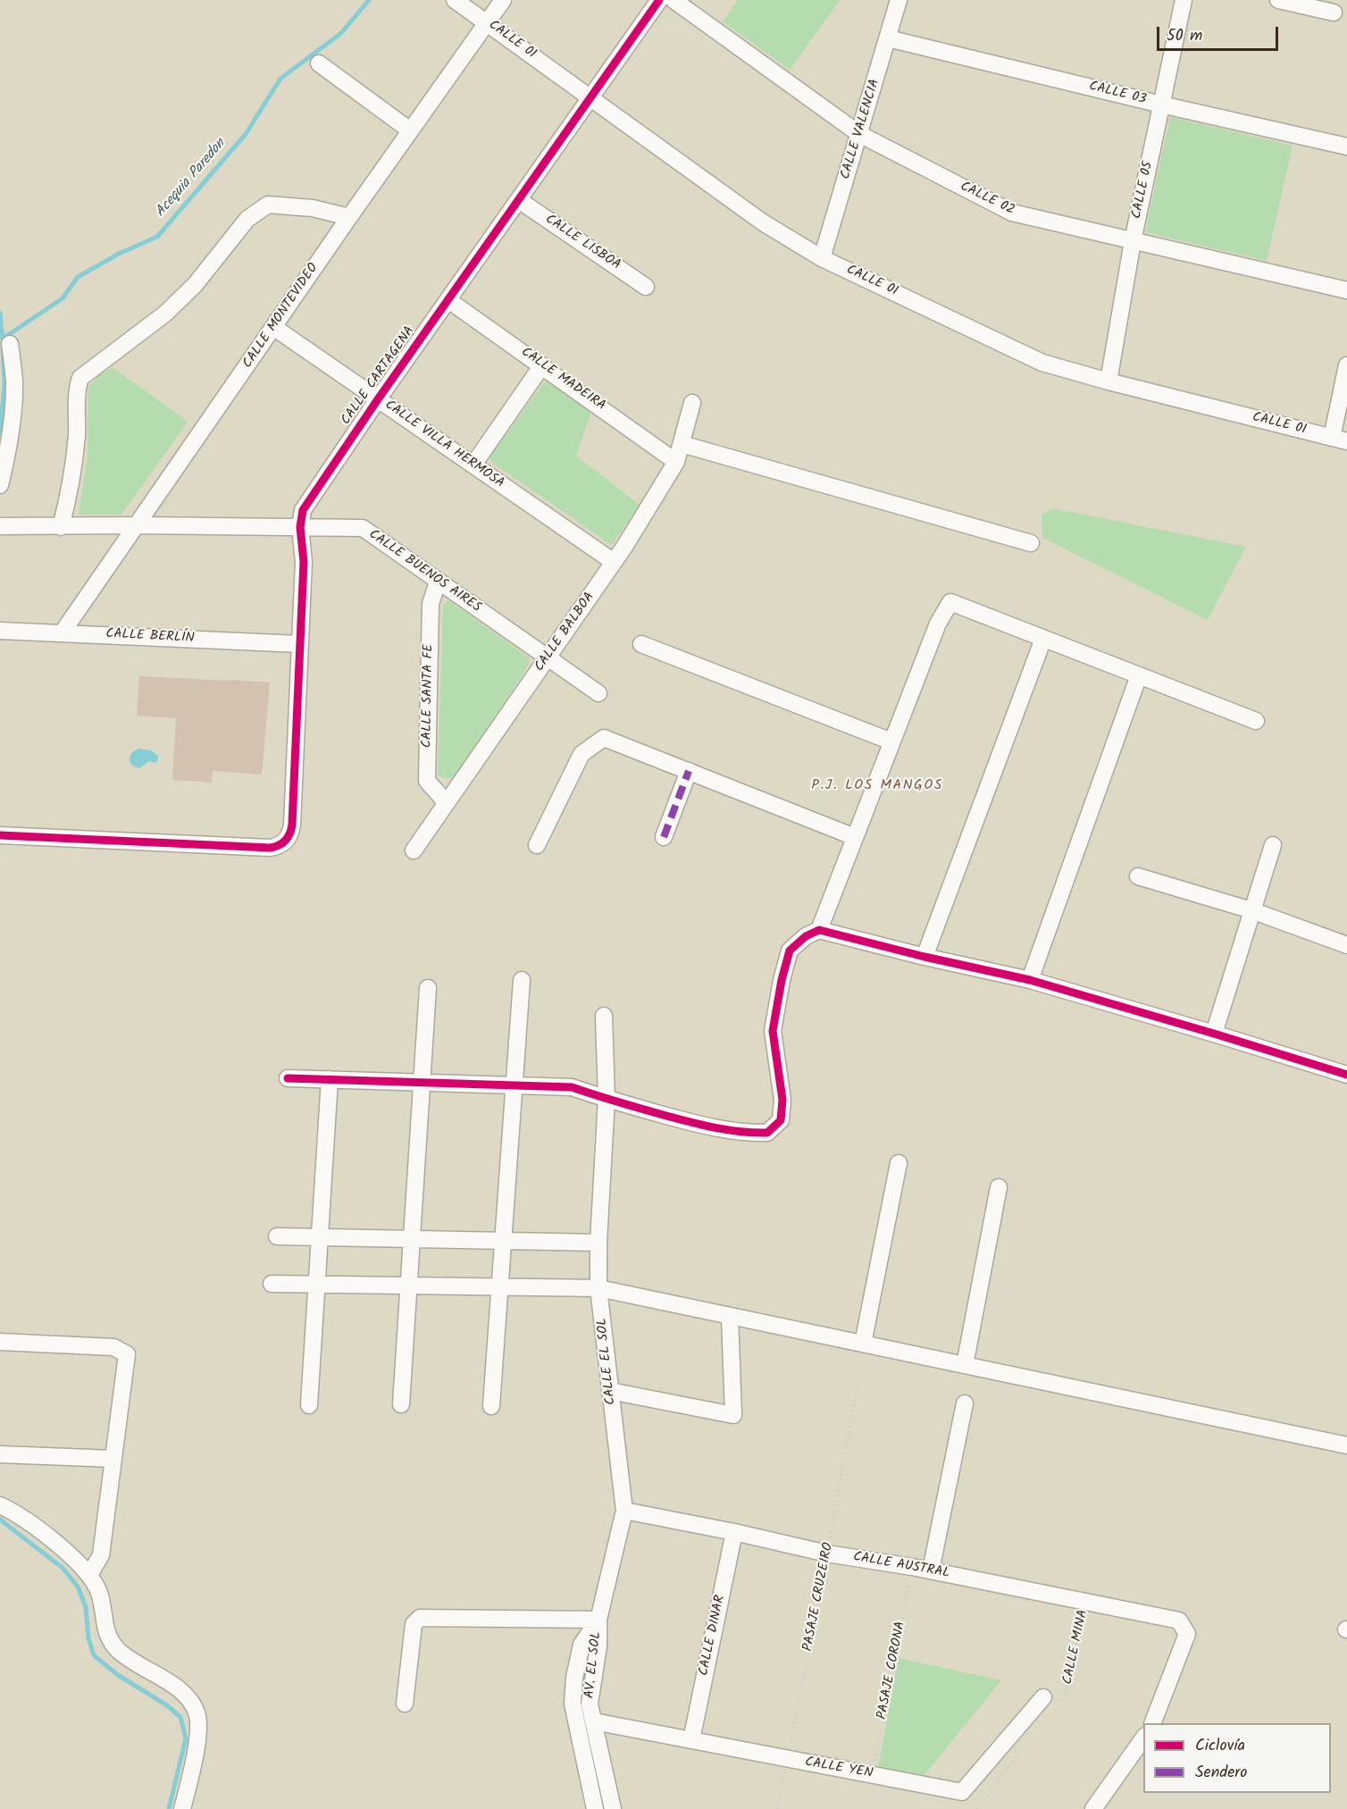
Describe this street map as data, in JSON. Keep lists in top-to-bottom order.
{
  "streets": {
    "street": [
      "CALLE 01",
      "CALLE 03",
      "CALLE VALENCIA",
      "CALLE 05",
      "CALLE 02",
      "CALLE LISBOA",
      "CALLE MONTEVIDEO",
      "CALLE CARTAGENA",
      "CALLE MADEIRA",
      "CALLE VILLA HERMOSA",
      "CALLE BUENOS AIRES",
      "CALLE BALBOA",
      "CALLE BERLÍN",
      "CALLE SANTA FE",
      "CALLE EL SOL",
      "CALLE AUSTRAL",
      "CALLE DINAR",
      "AV. EL SOL",
      "CALLE YEN"
    ],
    "path": ["PASAJE CRUZEIRO", "CALLE MINA", "PASAJE CORONA"]
  },
  "crossings": [
    ["CALLE 01", "CALLE VALENCIA"],
    ["CALLE 01", "CALLE 05"],
    ["CALLE 01", "CALLE MONTEVIDEO"],
    ["CALLE 01", "CALLE CARTAGENA"],
    ["CALLE 03", "CALLE VALENCIA"],
    ["CALLE 03", "CALLE 05"],
    ["CALLE VALENCIA", "CALLE 02"],
    ["CALLE 05", "CALLE 02"],
    ["CALLE LISBOA", "CALLE CARTAGENA"],
    ["CALLE MONTEVIDEO", "CALLE VILLA HERMOSA"],
    ["CALLE MONTEVIDEO", "CALLE BUENOS AIRES"],
    ["CALLE MONTEVIDEO", "CALLE BERLÍN"],
    ["CALLE CARTAGENA", "CALLE MADEIRA"],
    ["CALLE CARTAGENA", "CALLE VILLA HERMOSA"],
    ["CALLE CARTAGENA", "CALLE BUENOS AIRES"],
    ["CALLE CARTAGENA", "CALLE BERLÍN"],
    ["CALLE MADEIRA", "CALLE BALBOA"],
    ["CALLE VILLA HERMOSA", "CALLE BALBOA"],
    ["CALLE BUENOS AIRES", "CALLE BALBOA"],
    ["CALLE BUENOS AIRES", "CALLE SANTA FE"],
    ["CALLE BALBOA", "CALLE SANTA FE"],
    ["CALLE EL SOL", "CALLE AUSTRAL"],
    ["CALLE EL SOL", "AV. EL SOL"],
    ["CALLE AUSTRAL", "PASAJE CRUZEIRO"],
    ["CALLE AUSTRAL", "CALLE DINAR"],
    ["CALLE AUSTRAL", "CALLE MINA"],
    ["CALLE AUSTRAL", "PASAJE CORONA"],
    ["PASAJE CRUZEIRO", "CALLE YEN"],
    ["CALLE DINAR", "CALLE YEN"],
    ["AV. EL SOL", "CALLE YEN"],
    ["PASAJE CORONA", "CALLE YEN"]
  ],
  "districts": ["P.J. LOS MANGOS"],
  "water": ["Acequia Paredon"],
  "legend": ["Ciclovía", "Sendero"],
  "scale_bar": "50 m"
}
